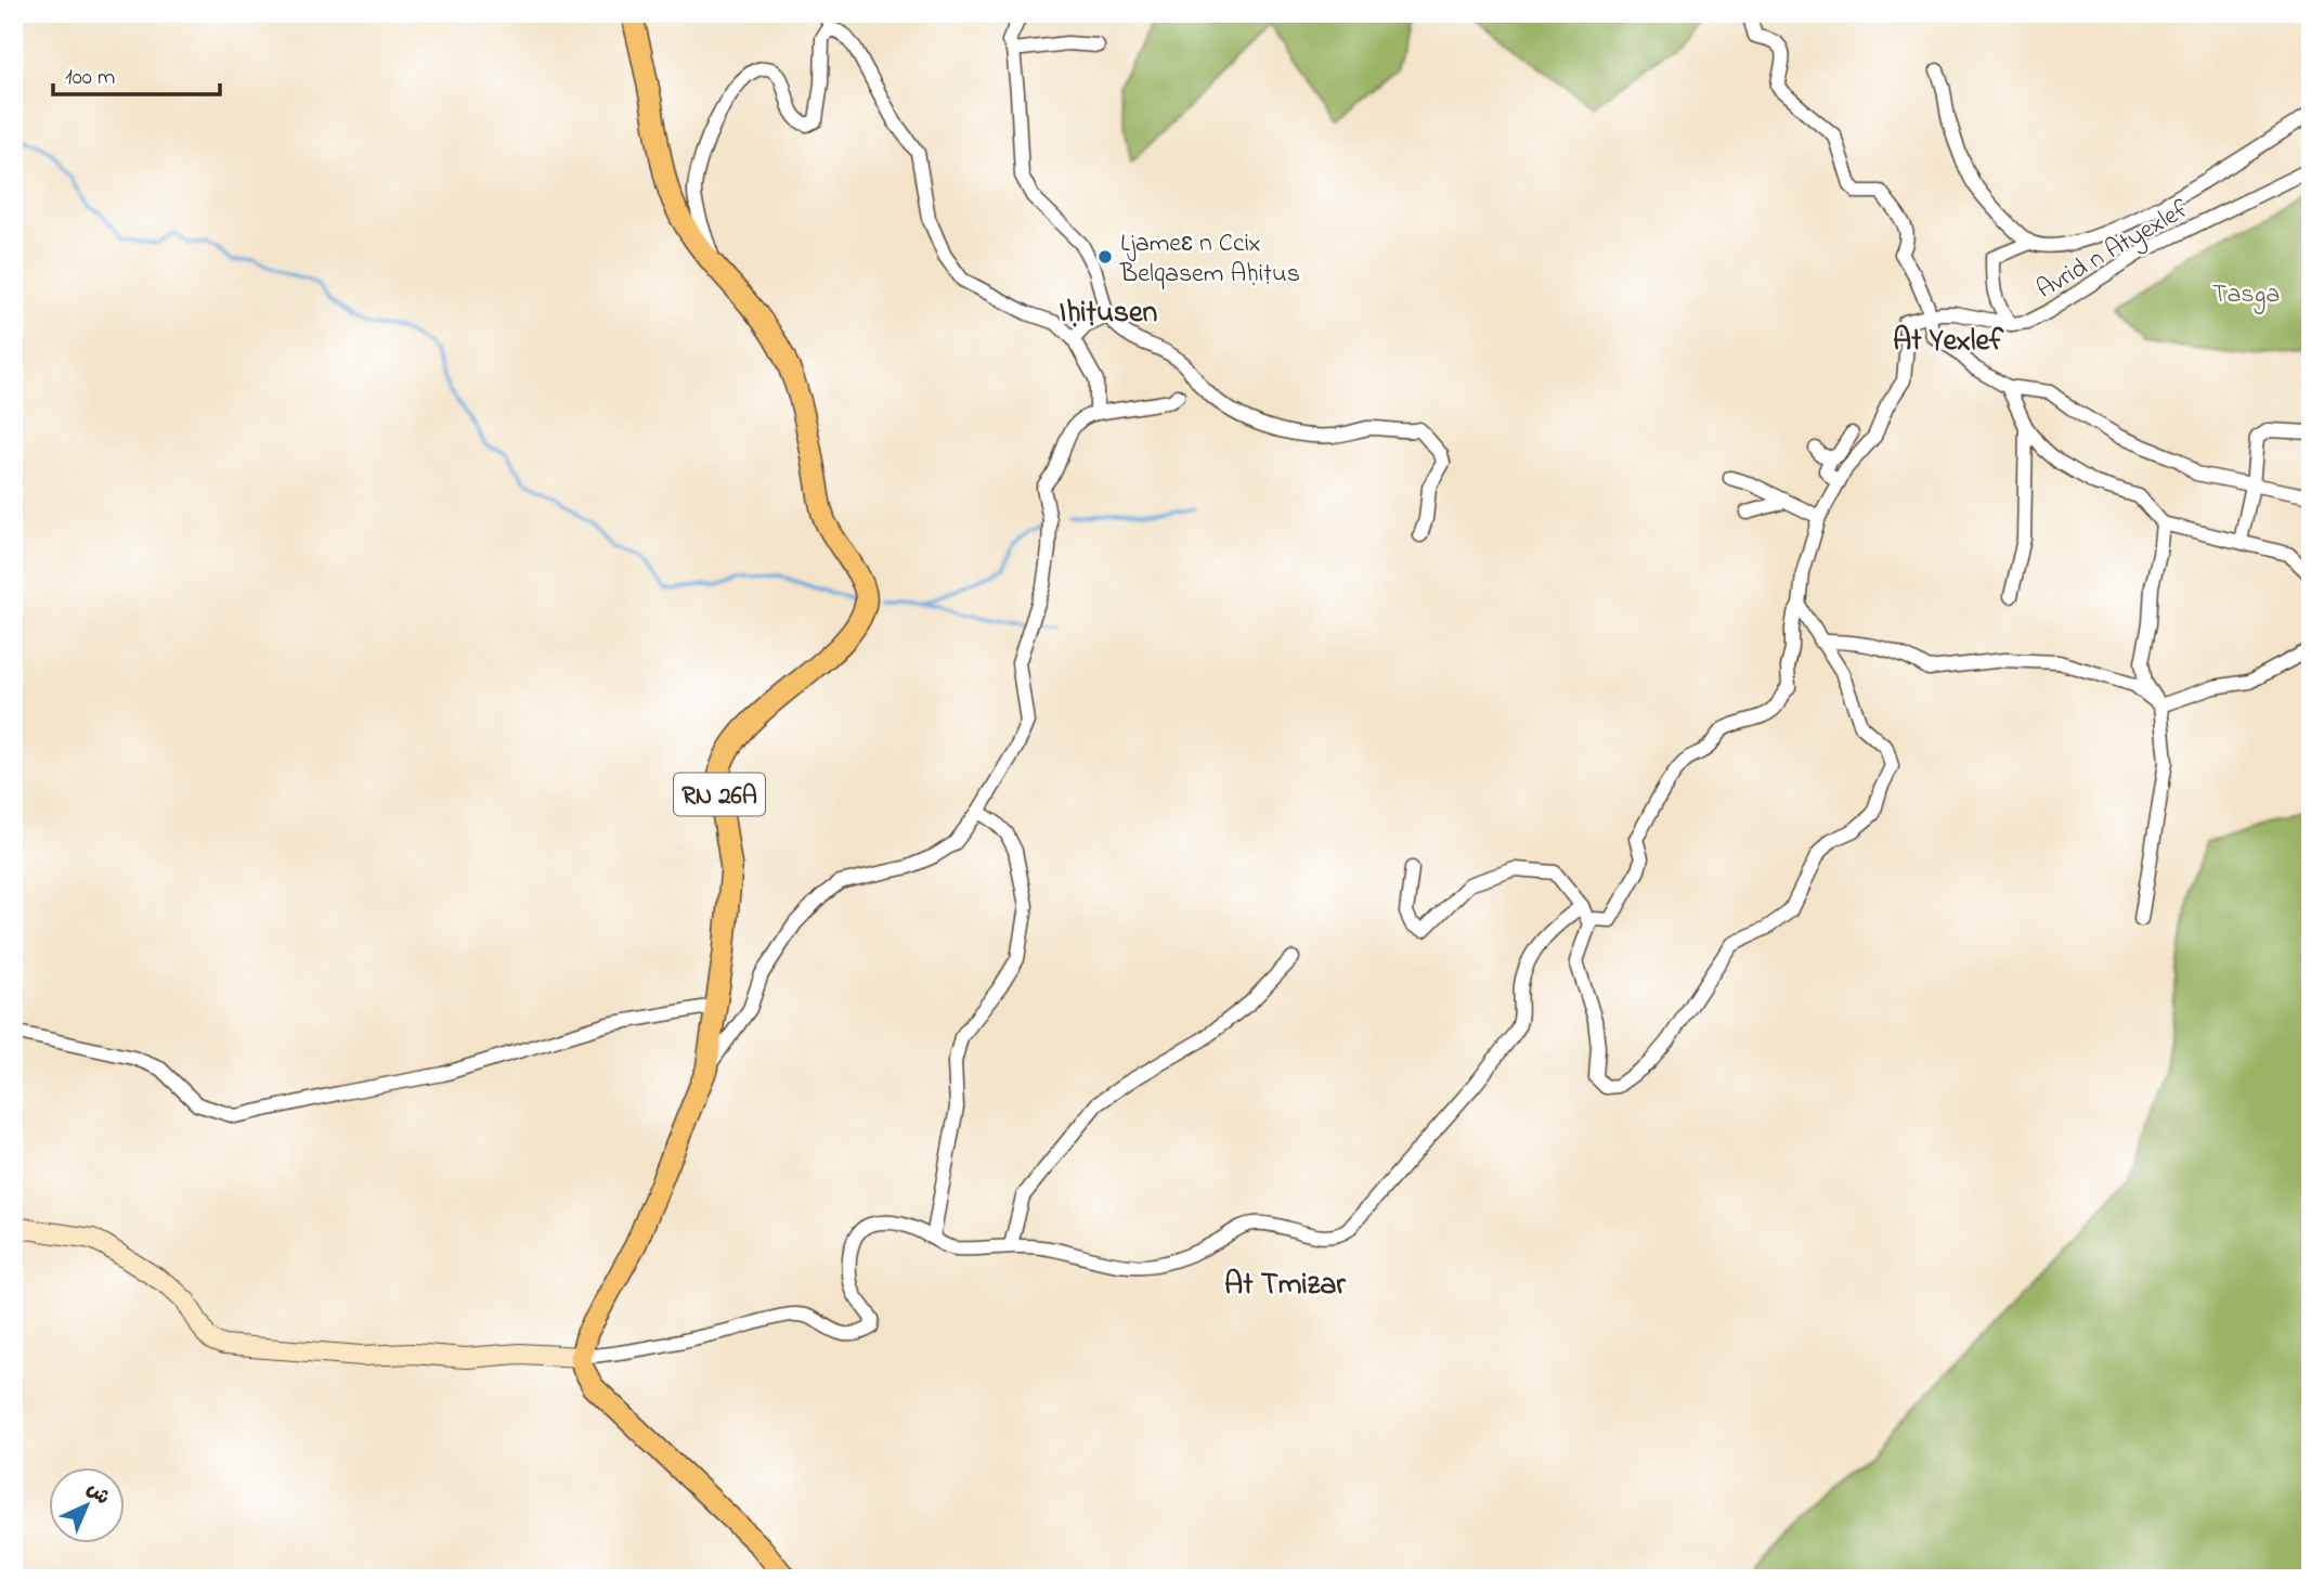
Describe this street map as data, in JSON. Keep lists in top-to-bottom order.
{
  "streets": {
    "main road": ["RN 26A"],
    "street": ["Avrid n Atyexlef"]
  },
  "districts": ["Iḥiṭusen", "At Yexlef", "At Tmizar"],
  "parks": ["Tasga"],
  "places": ["Ljameɛ n Ccix Belqasem Aḥiṭus"],
  "scale_bar": "100 m",
  "north": "top right"
}
